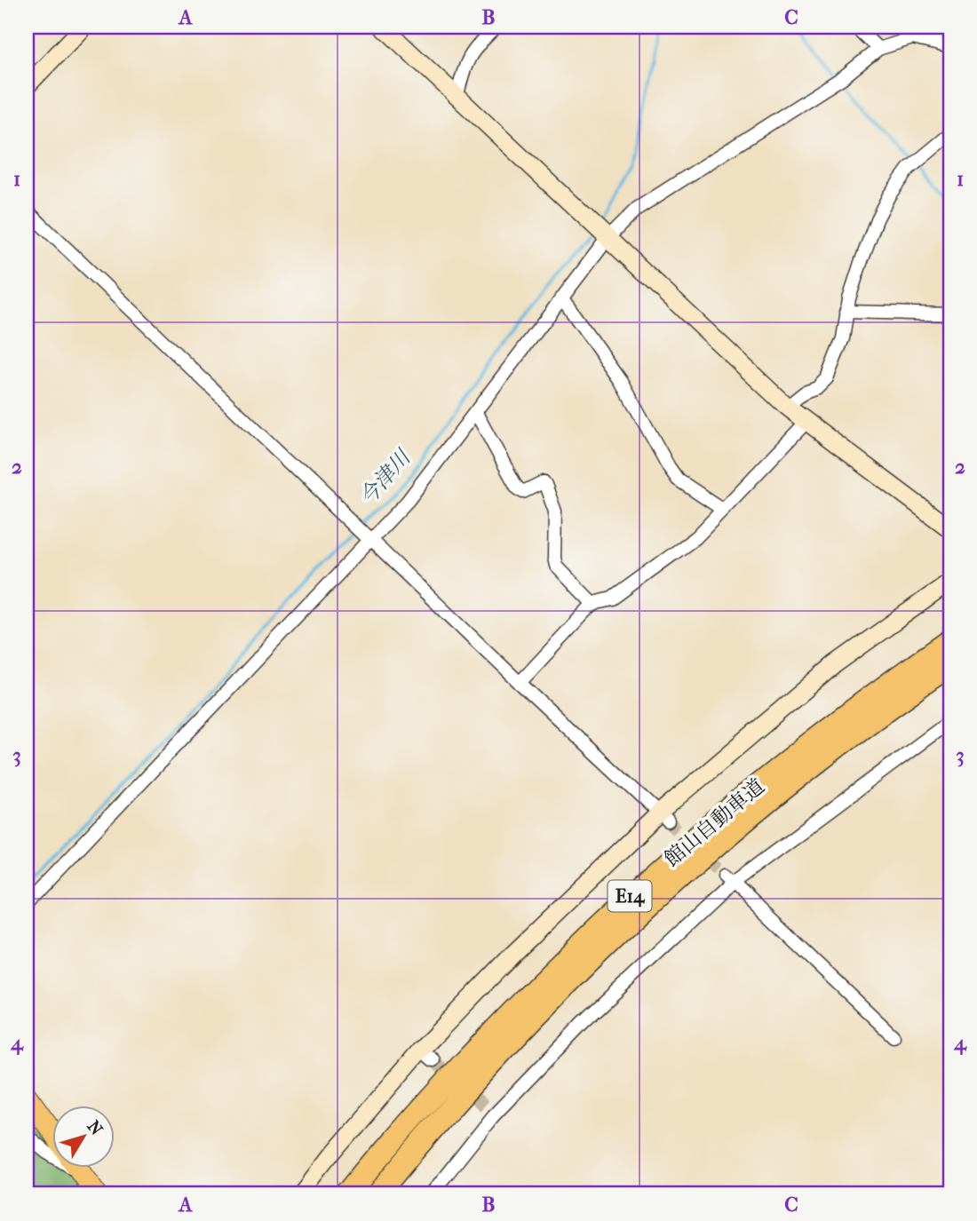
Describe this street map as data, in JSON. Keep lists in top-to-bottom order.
{
  "streets": {
    "highway": ["館山自動車道", "E14"]
  },
  "water": ["今津川"],
  "north": "top right",
  "grid": {
    "columns": ["A", "B", "C"],
    "rows": [
      "1",
      "2",
      "3",
      "4"
    ]
  }
}
